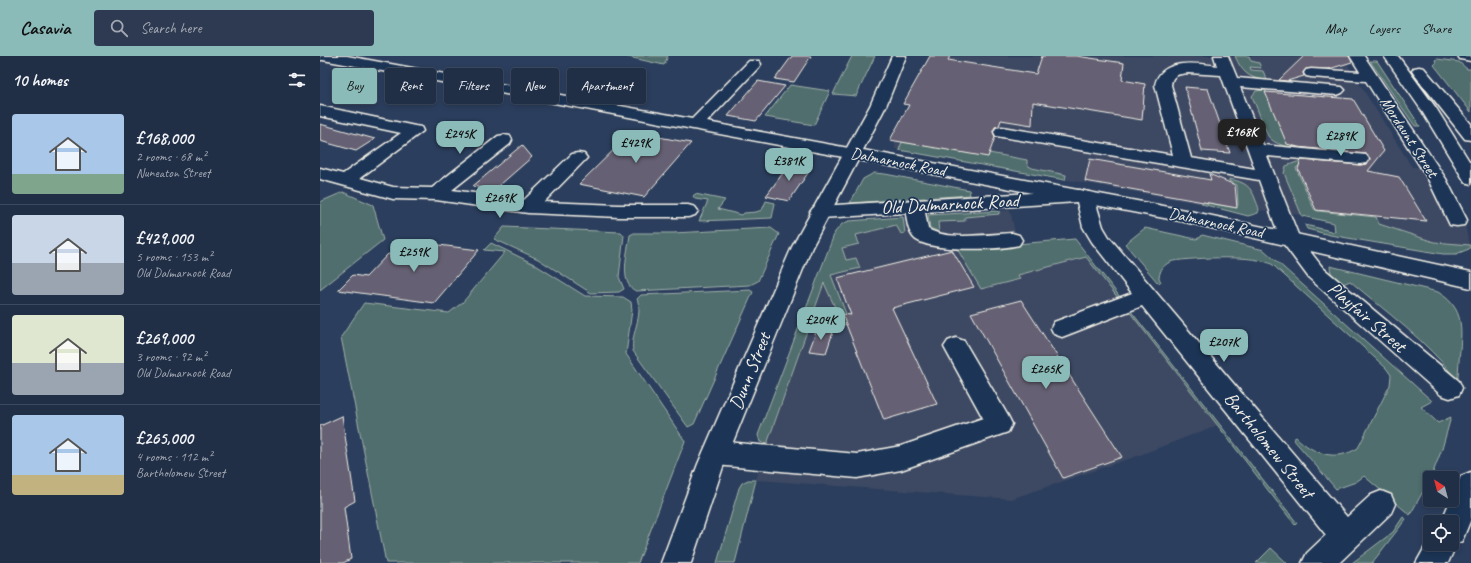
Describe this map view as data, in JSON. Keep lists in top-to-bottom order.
{
  "streets": {
    "street": [
      "Mordaunt Street",
      "Dalmarnock Road",
      "Old Dalmarnock Road",
      "Playfair Street",
      "Dunn Street",
      "Bartholomew Street"
    ]
  },
  "crossings": [
    ["Dalmarnock Road", "Old Dalmarnock Road"],
    ["Dalmarnock Road", "Playfair Street"],
    ["Dalmarnock Road", "Dunn Street"],
    ["Dalmarnock Road", "Bartholomew Street"],
    ["Old Dalmarnock Road", "Dunn Street"],
    ["Old Dalmarnock Road", "Bartholomew Street"]
  ],
  "north": "top left",
  "page": {
    "header": "Casavia",
    "search": "Search here",
    "nav": ["Map", "Layers", "Share"],
    "heading": "10 homes",
    "chip": [
      "Buy",
      "Rent",
      "Filters",
      "New",
      "Apartment"
    ],
    "list": [
      {
        "name": "£168,000",
        "note": "2 rooms · 68 m² · Nuneaton Street"
      },
      {
        "name": "£429,000",
        "note": "5 rooms · 153 m² · Old Dalmarnock Road"
      },
      {
        "name": "£269,000",
        "note": "3 rooms · 92 m² · Old Dalmarnock Road"
      },
      {
        "name": "£265,000",
        "note": "4 rooms · 112 m² · Bartholomew Street"
      }
    ],
    "price": [
      "£168K",
      "£245K",
      "£289K",
      "£429K",
      "£381K",
      "£269K",
      "£259K",
      "£204K",
      "£207K",
      "£265K"
    ]
  }
}
